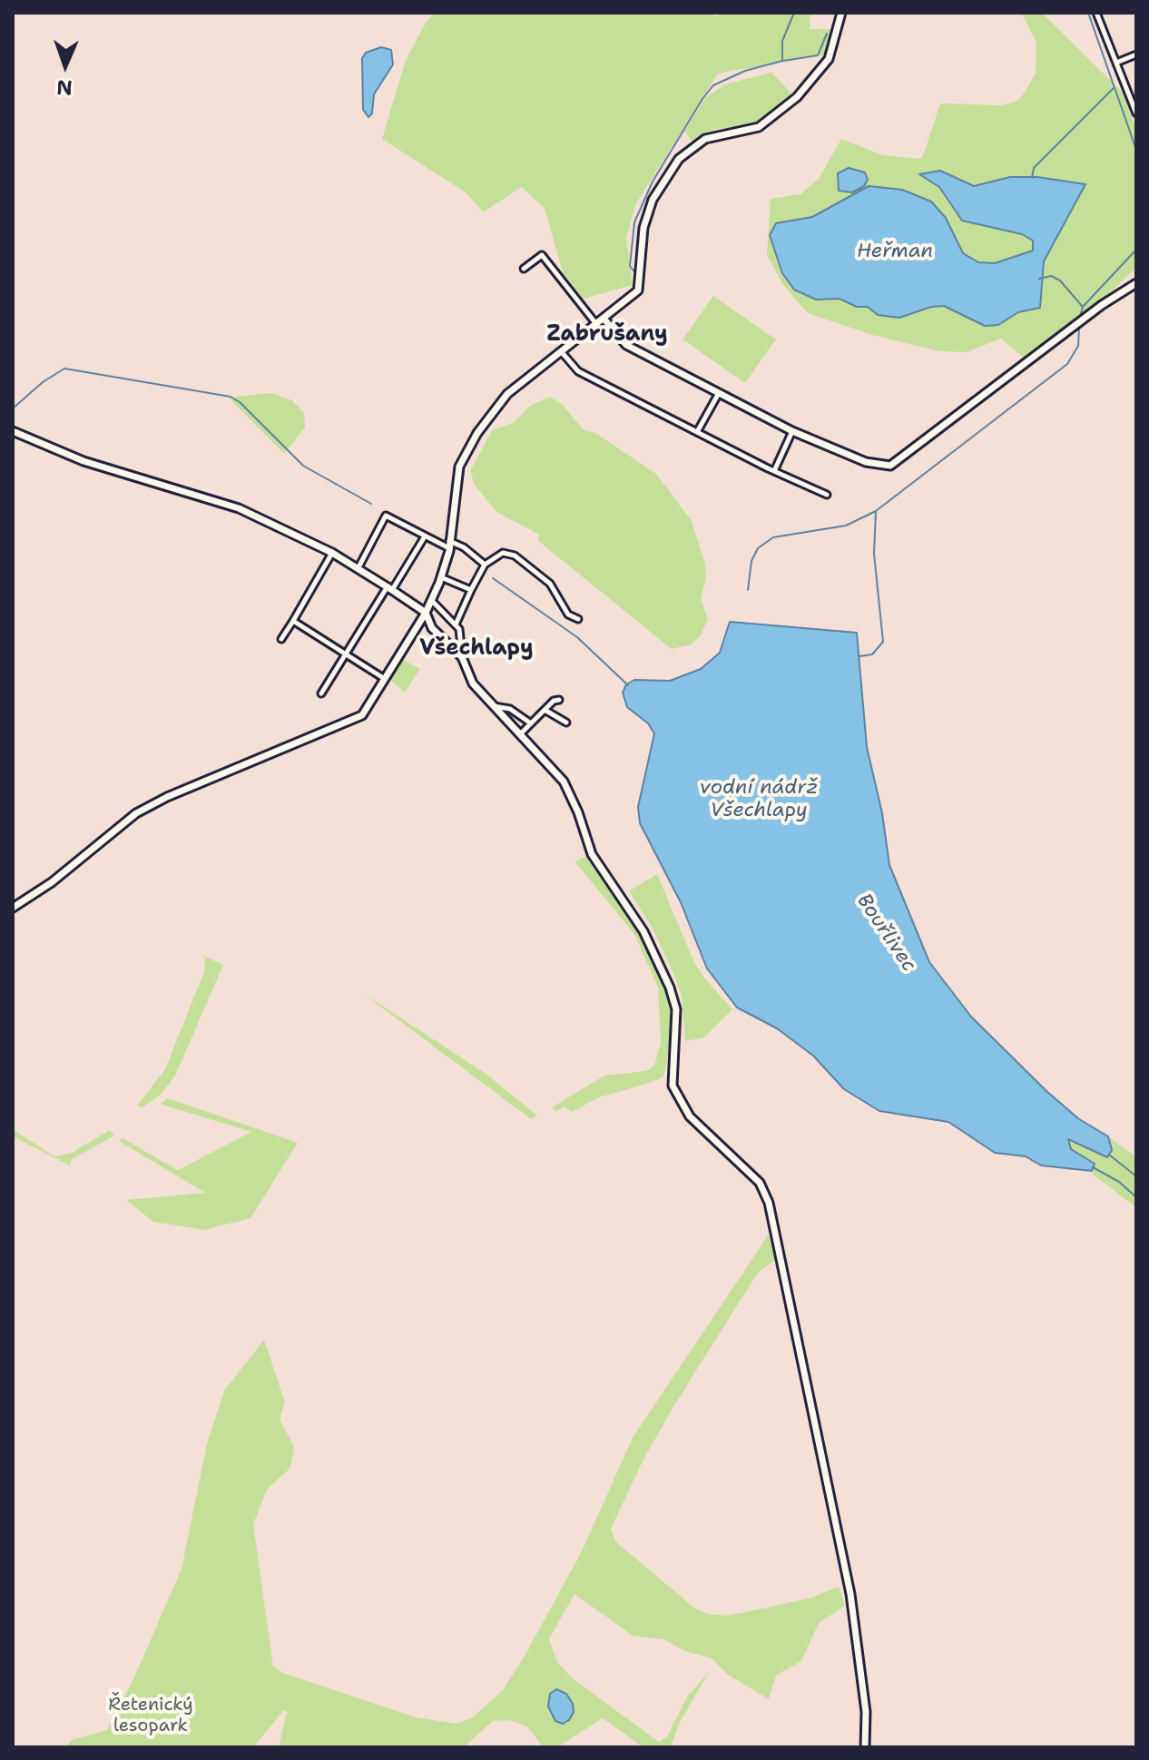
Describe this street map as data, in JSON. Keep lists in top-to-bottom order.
{
  "districts": ["Zabrušany", "Všechlapy"],
  "water": ["Heřman", "vodní nádrž Všechlapy", "Bouřlivec"],
  "parks": ["Řetenický lesopark"],
  "north": "bottom"
}
